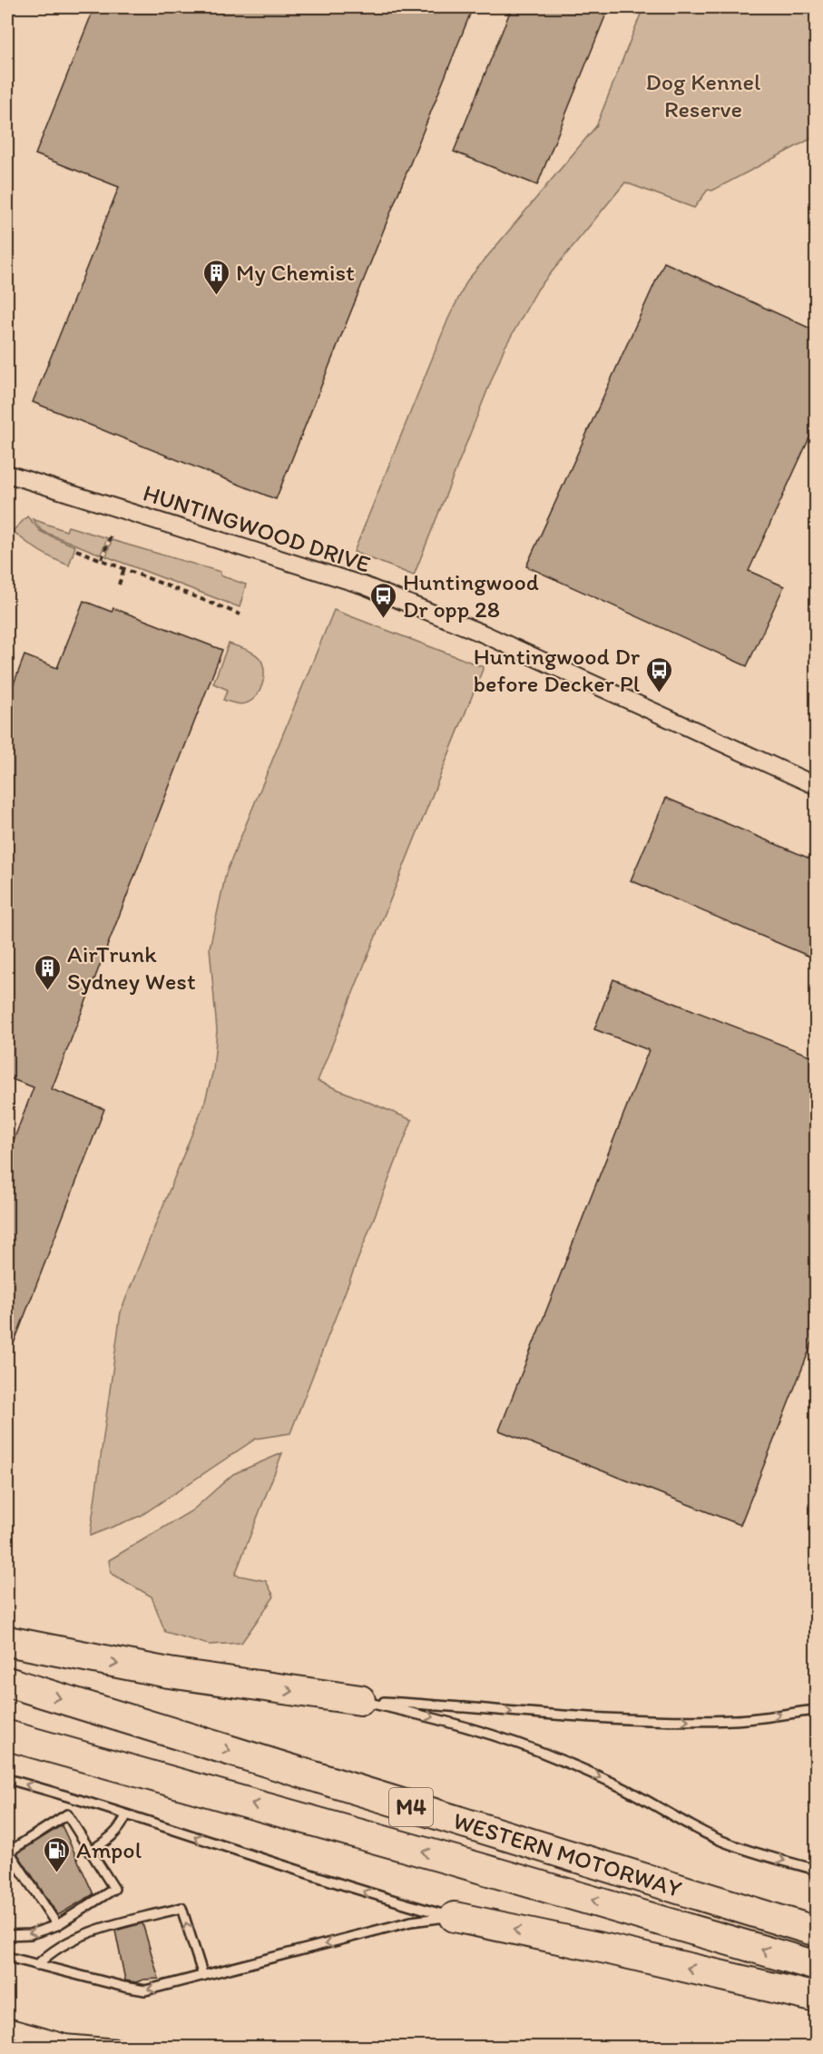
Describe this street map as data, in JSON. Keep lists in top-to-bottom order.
{
  "streets": {
    "highway": ["M4", "WESTERN MOTORWAY"],
    "street": ["HUNTINGWOOD DRIVE"]
  },
  "parks": ["Dog Kennel Reserve"],
  "places": {
    "building": ["My Chemist", "AirTrunk Sydney West"],
    "bus stop": ["Huntingwood Dr opp 28", "Huntingwood Dr before Decker Pl"],
    "fuel station": ["Ampol"]
  }
}
